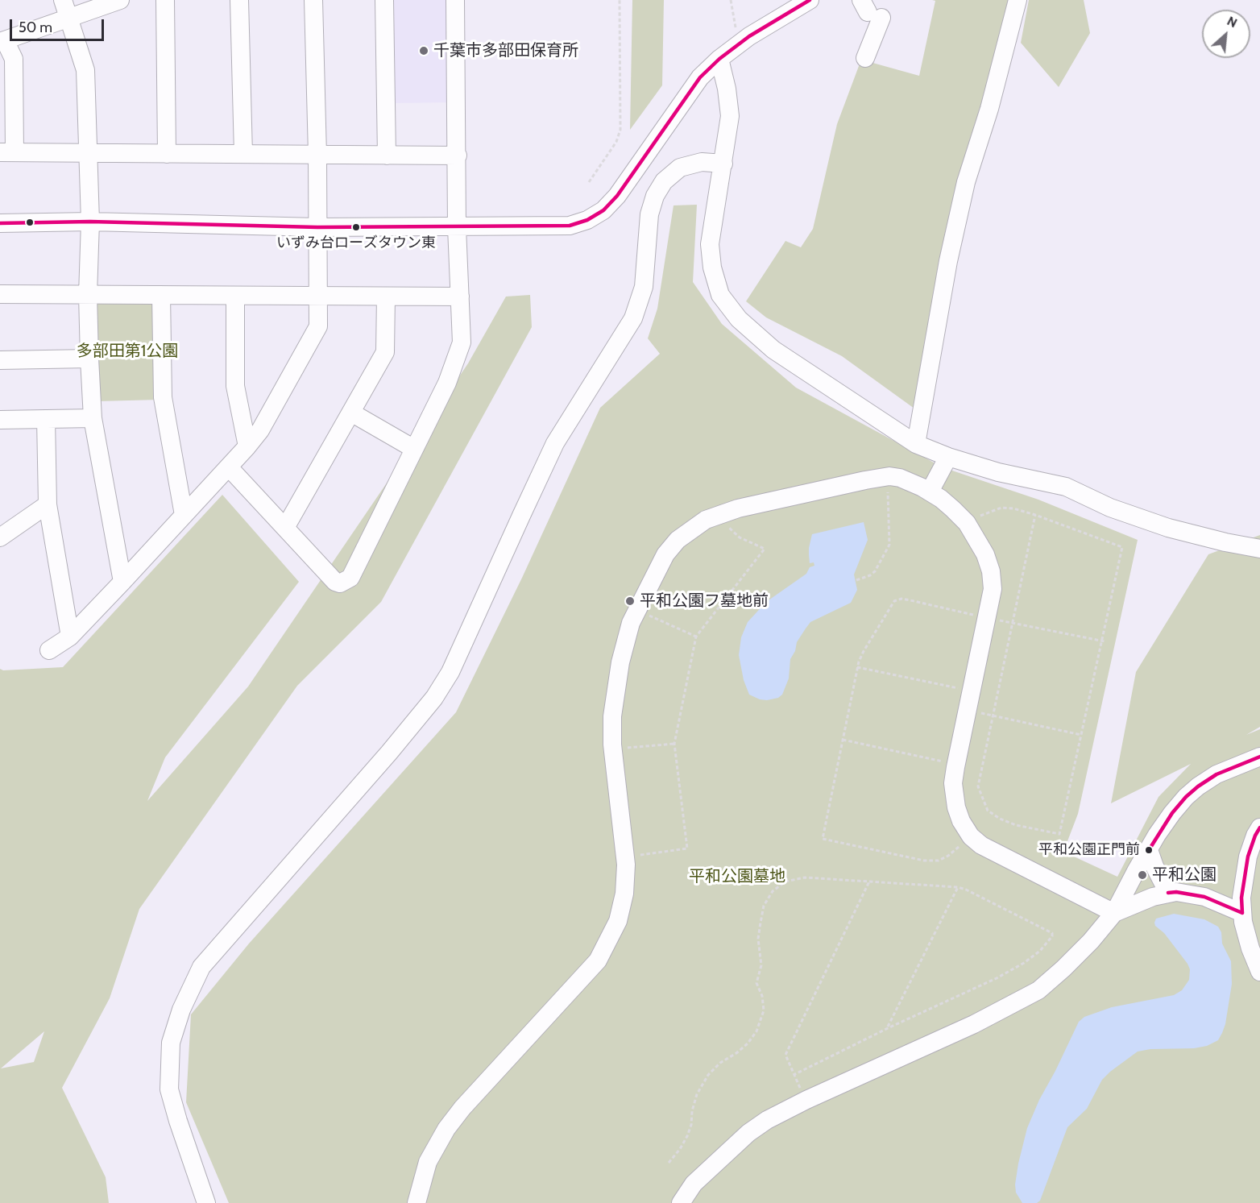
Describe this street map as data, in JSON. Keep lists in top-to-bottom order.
{
  "parks": ["多部田第1公園", "平和公園墓地"],
  "places": [
    "千葉市多部田保育所",
    "いずみ台ローズタウン東",
    "平和公園フ墓地前",
    "平和公園正門前",
    "平和公園"
  ],
  "scale_bar": "50 m",
  "north": "top right"
}
